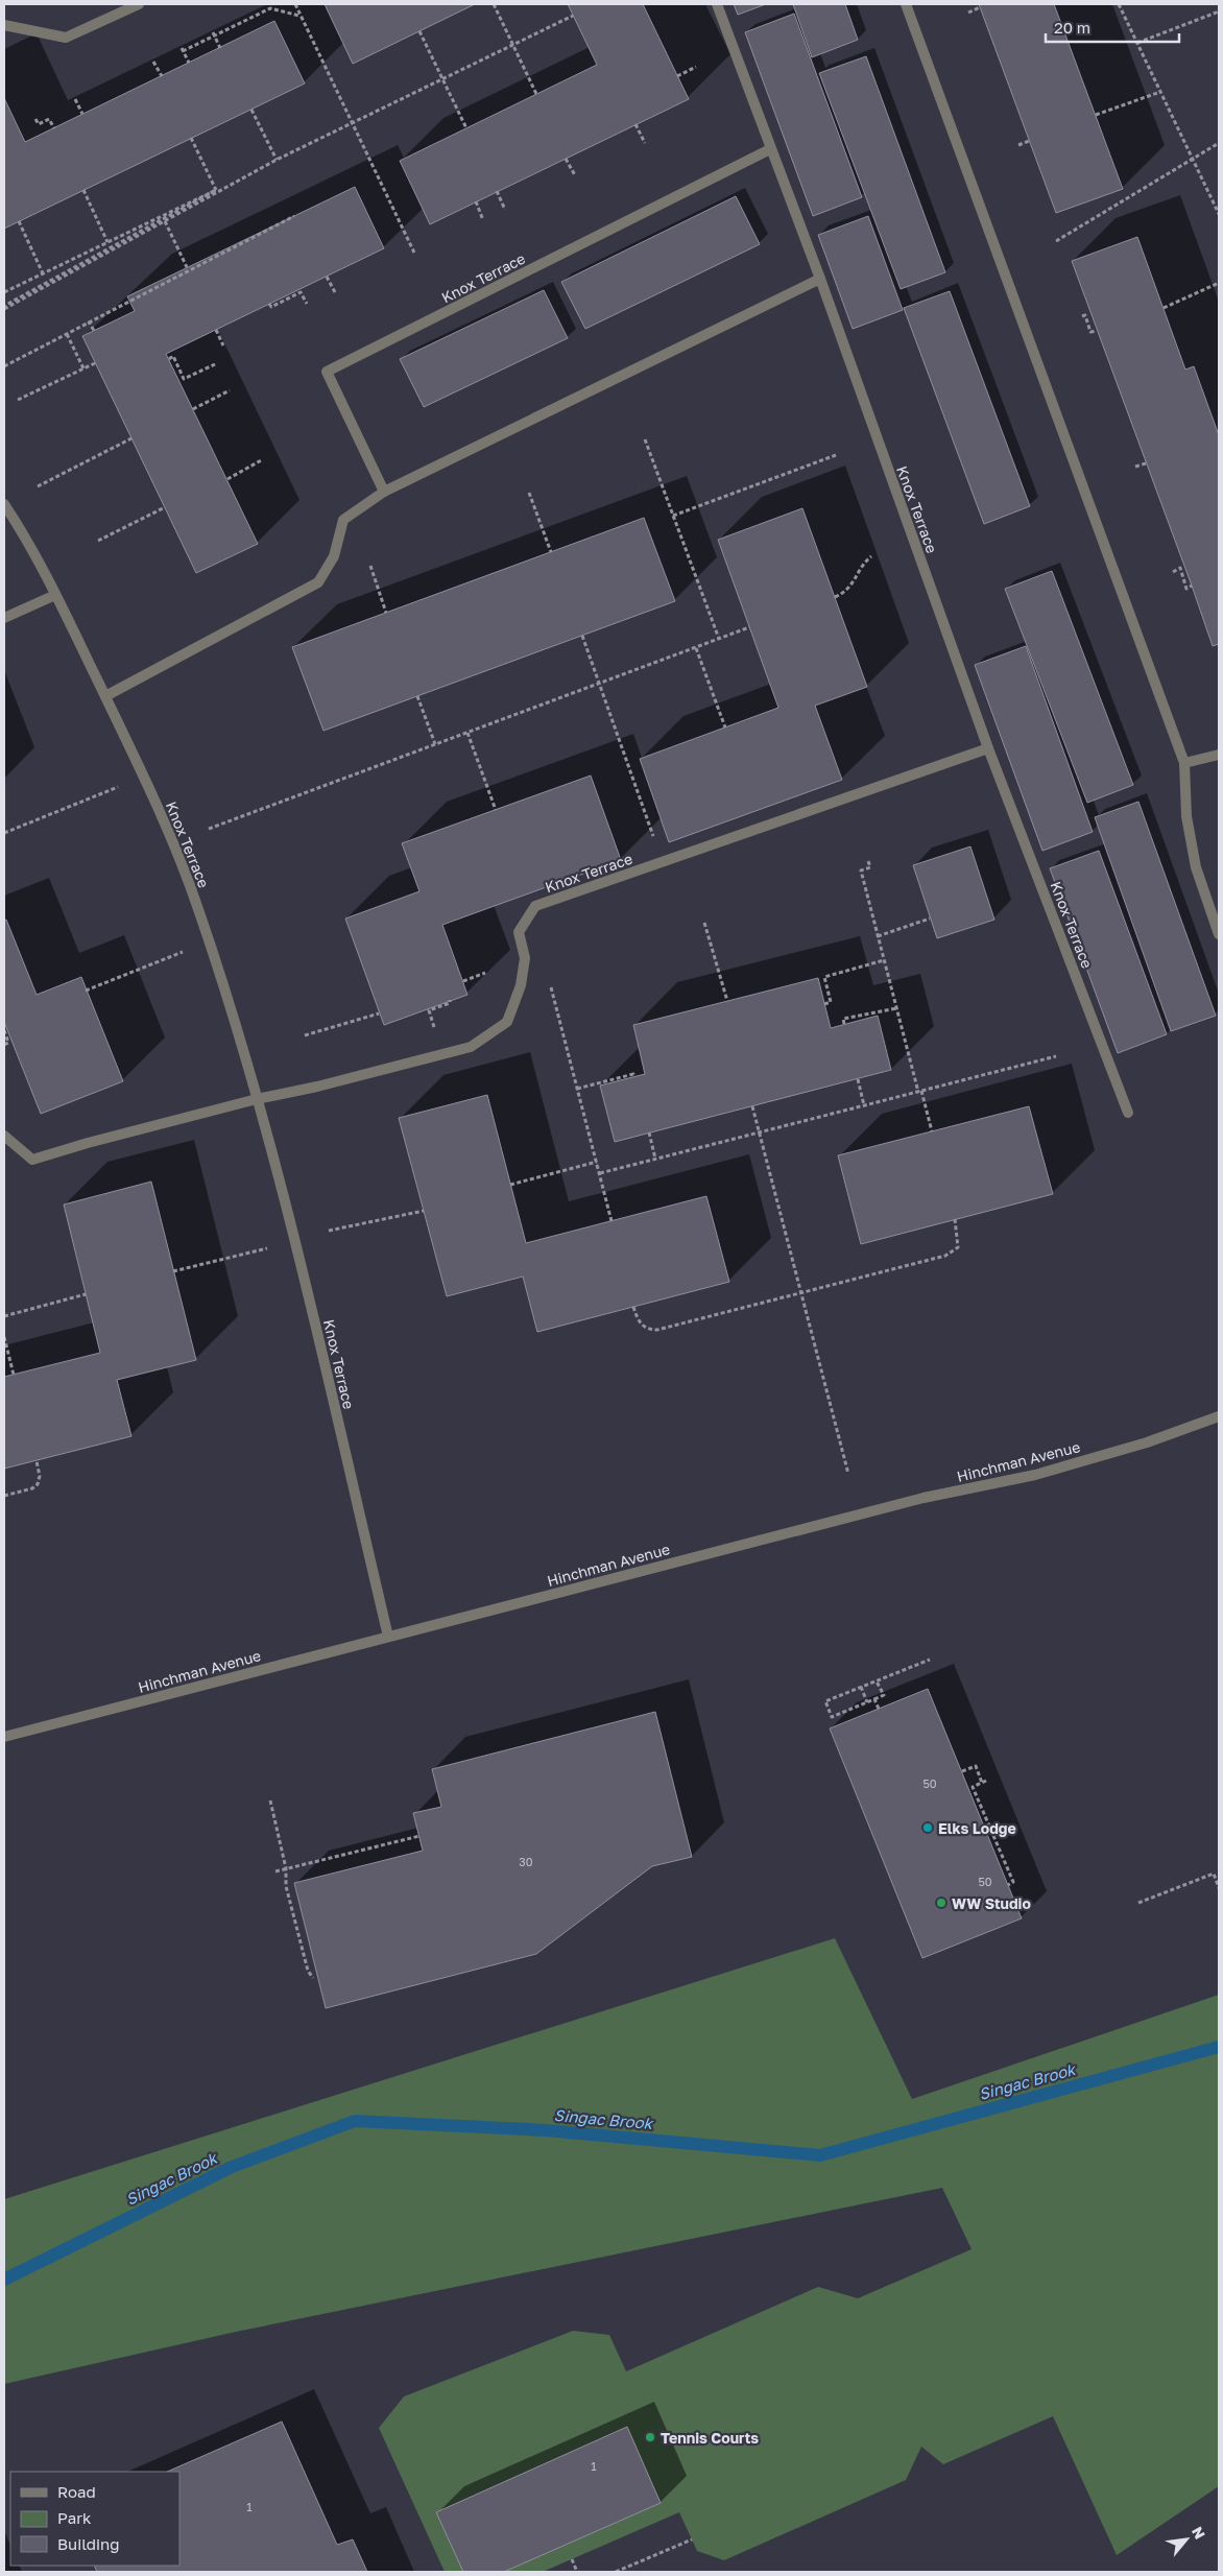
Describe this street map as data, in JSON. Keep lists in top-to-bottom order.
{
  "streets": {
    "street": ["Knox Terrace", "Hinchman Avenue"]
  },
  "crossings": [
    ["Knox Terrace", "Hinchman Avenue"]
  ],
  "water": ["Singac Brook"],
  "places": ["Elks Lodge", "WW Studio", "Tennis Courts"],
  "house_numbers": [
    "50",
    "30",
    "50",
    "1",
    "1"
  ],
  "legend": ["Road", "Park", "Building"],
  "scale_bar": "20 m",
  "north": "top right"
}
